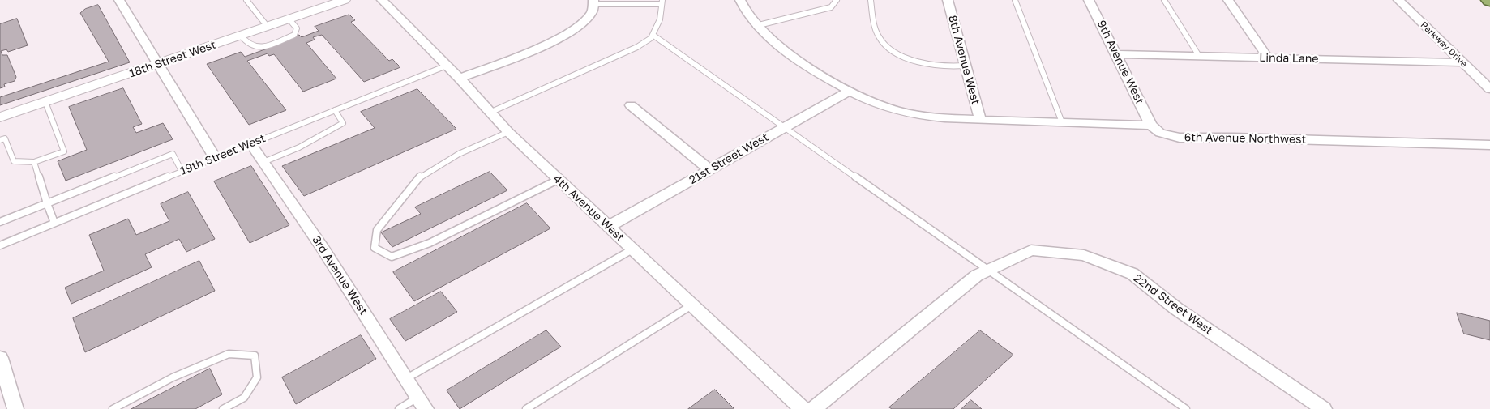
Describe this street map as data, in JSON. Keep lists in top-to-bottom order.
{
  "streets": {
    "street": [
      "Parkway Drive",
      "Linda Lane",
      "18th Street West",
      "8th Avenue West",
      "9th Avenue West",
      "6th Avenue Northwest",
      "21st Street West",
      "4th Avenue West",
      "3rd Avenue West",
      "22nd Street West"
    ],
    "lane": ["19th Street West"]
  },
  "crossings": [
    ["Parkway Drive", "Linda Lane"],
    ["Linda Lane", "9th Avenue West"],
    ["8th Avenue West", "6th Avenue Northwest"],
    ["9th Avenue West", "6th Avenue Northwest"],
    ["6th Avenue Northwest", "21st Street West"],
    ["19th Street West", "4th Avenue West"],
    ["19th Street West", "3rd Avenue West"],
    ["21st Street West", "4th Avenue West"]
  ]
}
